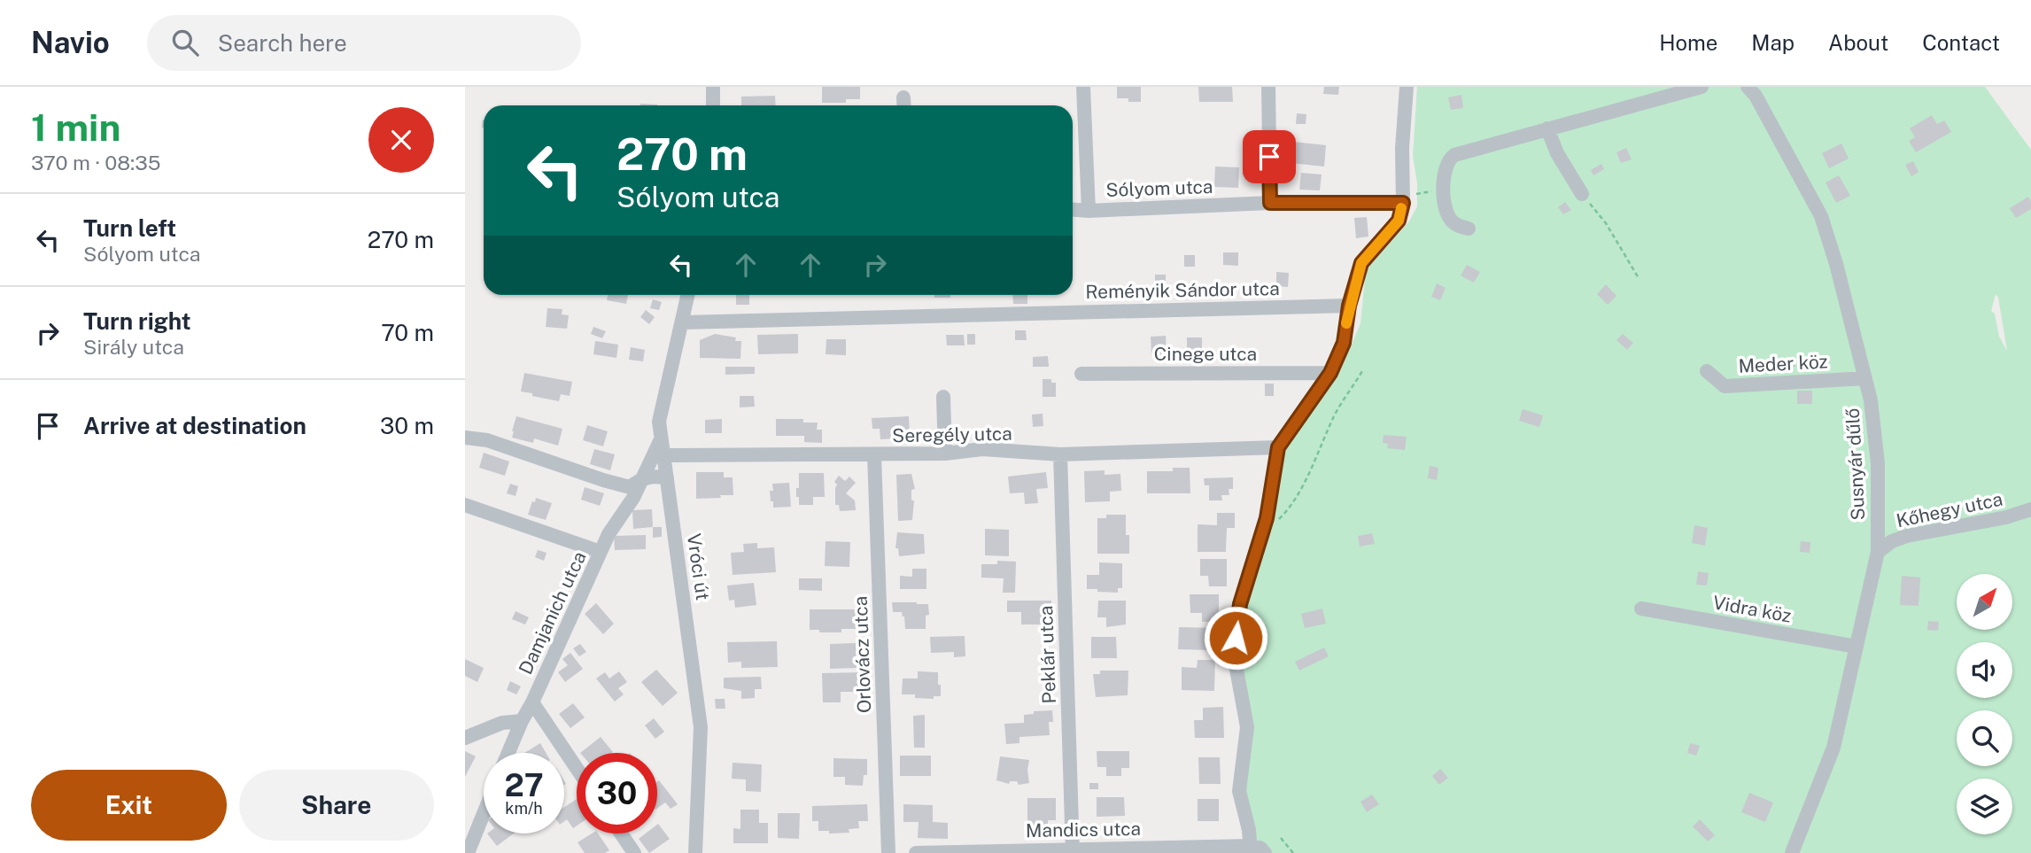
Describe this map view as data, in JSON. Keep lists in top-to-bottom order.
{
  "streets": {
    "street": [
      "Sólyom utca",
      "Reményik Sándor utca",
      "Cinege utca",
      "Meder köz",
      "Seregély utca",
      "Susnyár dűlő",
      "Kőhegy utca",
      "Vróci út",
      "Vidra köz",
      "Damjanich utca",
      "Orlovácz utca",
      "Peklár utca",
      "Mandics utca"
    ]
  },
  "crossings": [
    ["Reményik Sándor utca", "Vróci út"],
    ["Meder köz", "Susnyár dűlő"],
    ["Seregély utca", "Vróci út"],
    ["Seregély utca", "Orlovácz utca"],
    ["Seregély utca", "Peklár utca"],
    ["Susnyár dűlő", "Kőhegy utca"],
    ["Susnyár dűlő", "Vidra köz"],
    ["Vróci út", "Damjanich utca"],
    ["Peklár utca", "Mandics utca"]
  ],
  "north": "top right",
  "page": {
    "header": "Navio",
    "search": "Search here",
    "nav": [
      "Home",
      "Map",
      "About",
      "Contact"
    ],
    "heading": ["1 min", "370 m · 08:35"],
    "turn": ["270 m", "Sólyom utca"],
    "list": [
      {
        "name": "Turn left",
        "note": "Sólyom utca",
        "value": "270 m"
      },
      {
        "name": "Turn right",
        "note": "Sirály utca",
        "value": "70 m"
      },
      {
        "name": "Arrive at destination",
        "value": "30 m"
      }
    ],
    "speed": "27 km/h",
    "limit": "30",
    "buttons": ["Exit", "Share"]
  }
}
